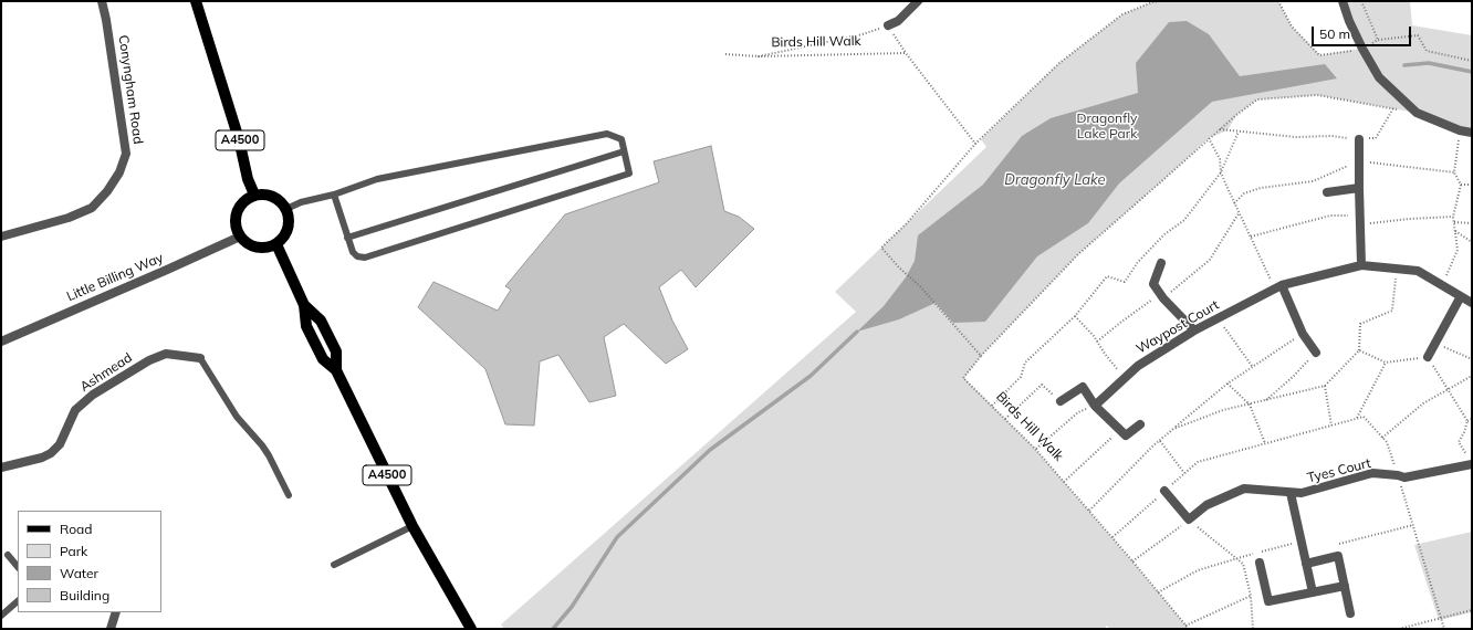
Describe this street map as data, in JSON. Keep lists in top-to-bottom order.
{
  "streets": {
    "main road": ["A4500"],
    "street": [
      "Conyngham Road",
      "Little Billing Way",
      "Waypost Court",
      "Ashmead",
      "Tyes Court"
    ],
    "path": ["Birds Hill Walk"]
  },
  "crossings": [
    ["A4500", "Little Billing Way"]
  ],
  "water": ["Dragonfly Lake"],
  "parks": ["Dragonfly Lake Park"],
  "legend": [
    "Road",
    "Park",
    "Water",
    "Building"
  ],
  "scale_bar": "50 m"
}
